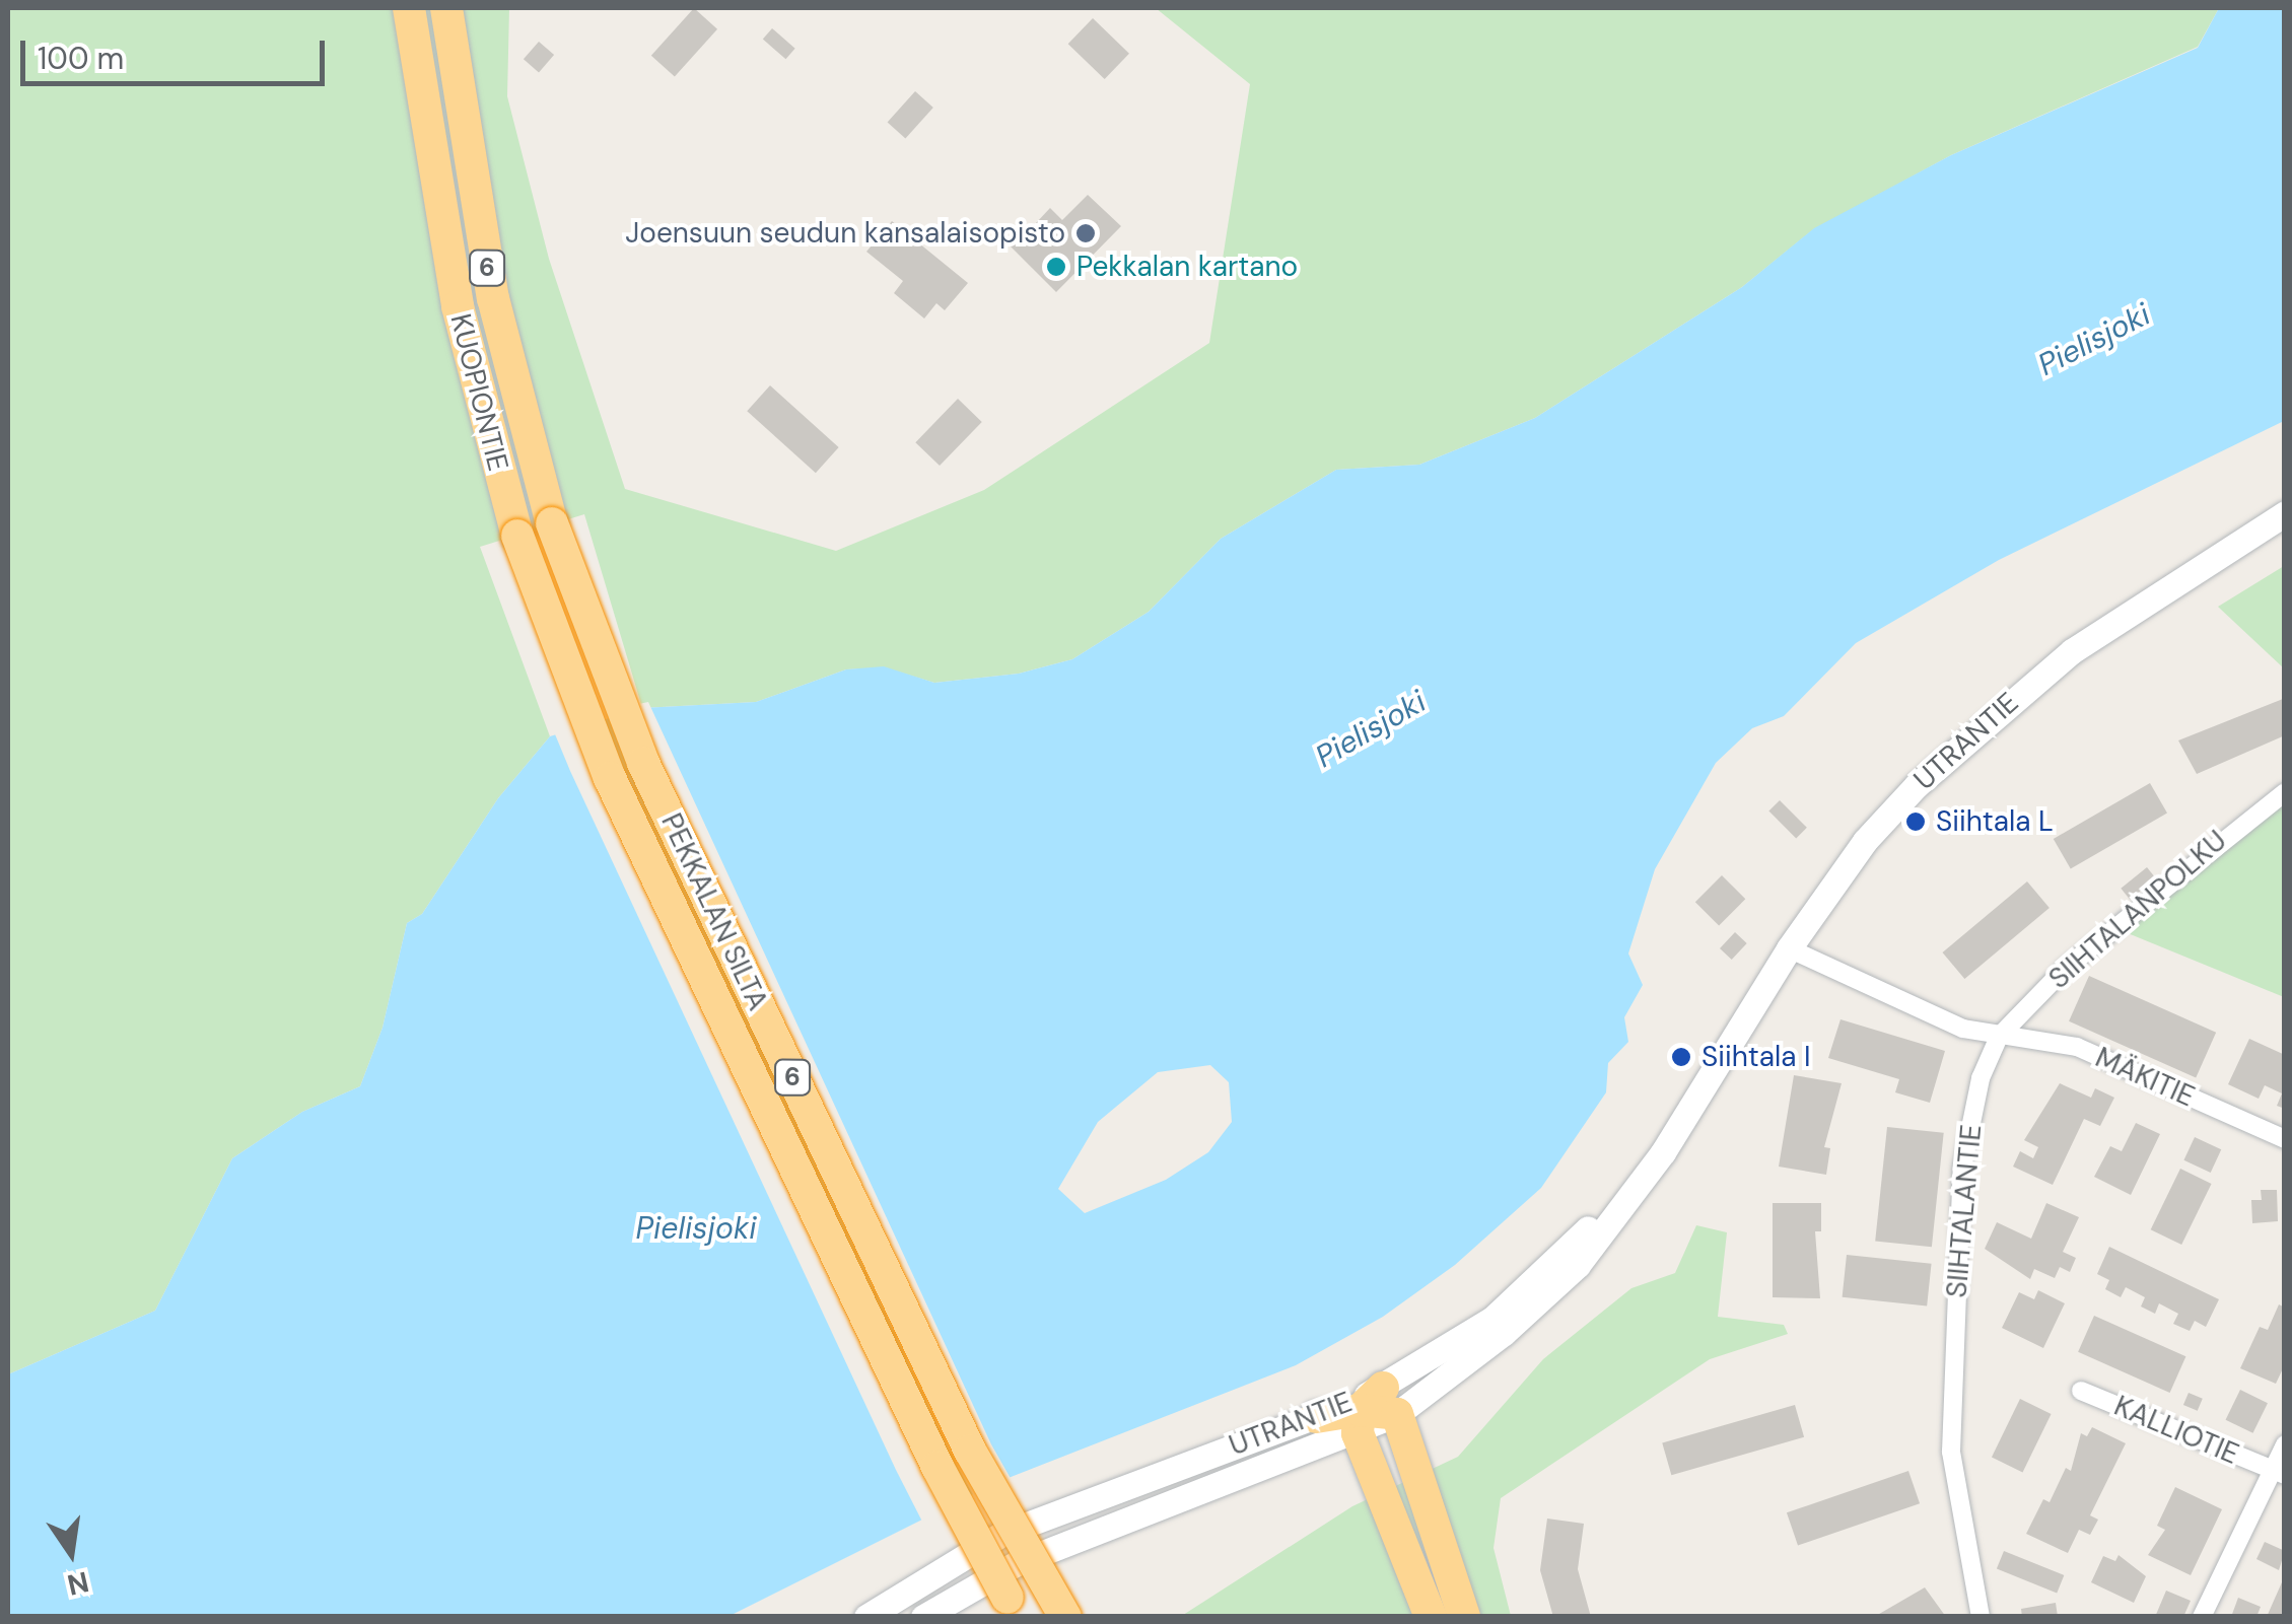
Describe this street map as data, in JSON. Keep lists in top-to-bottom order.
{
  "streets": {
    "highway": ["6", "KUOPIONTIE", "PEKKALAN SILTA"],
    "main road": ["UTRANTIE"],
    "street": [
      "SIIHTALANPOLKU",
      "MÄKITIE",
      "SIIHTALANTIE",
      "KALLIOTIE"
    ]
  },
  "crossings": [
    ["KUOPIONTIE", "PEKKALAN SILTA"],
    ["SIIHTALANPOLKU", "MÄKITIE"],
    ["SIIHTALANPOLKU", "SIIHTALANTIE"],
    ["MÄKITIE", "SIIHTALANTIE"]
  ],
  "water": ["Pielisjoki"],
  "places": [
    "Joensuun seudun kansalaisopisto",
    "Pekkalan kartano",
    "Siihtala L",
    "Siihtala I"
  ],
  "scale_bar": "100 m",
  "north": "bottom"
}
